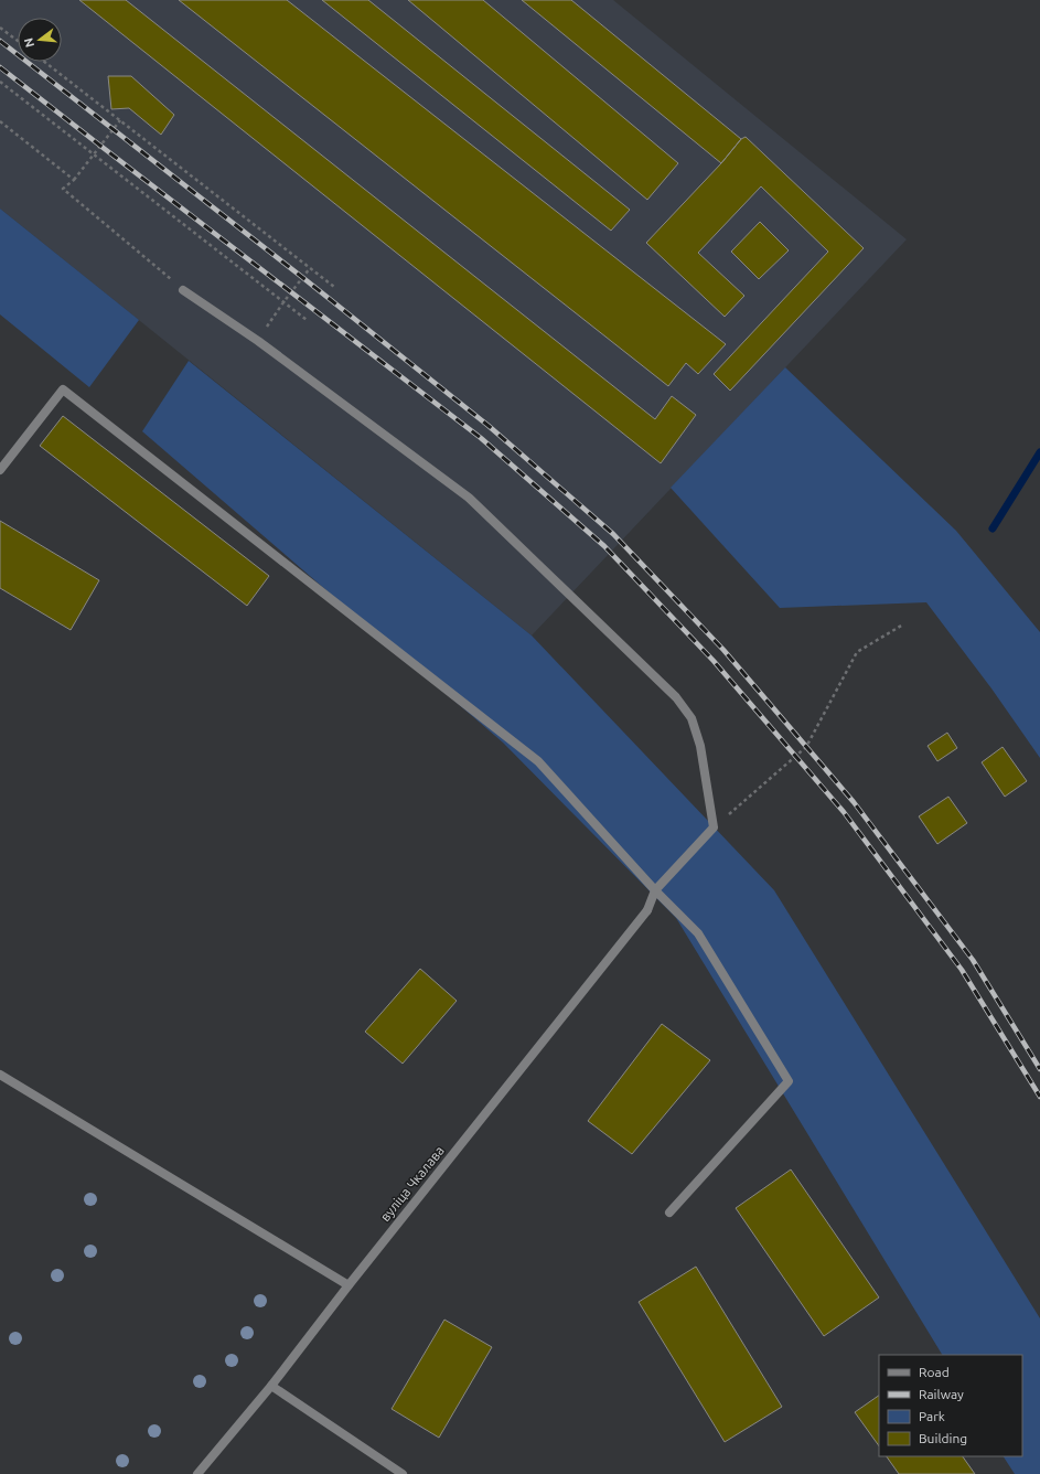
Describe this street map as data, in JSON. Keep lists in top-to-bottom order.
{
  "streets": {
    "street": ["вуліца Чкалава"]
  },
  "legend": [
    "Road",
    "Railway",
    "Park",
    "Building"
  ],
  "north": "left"
}
